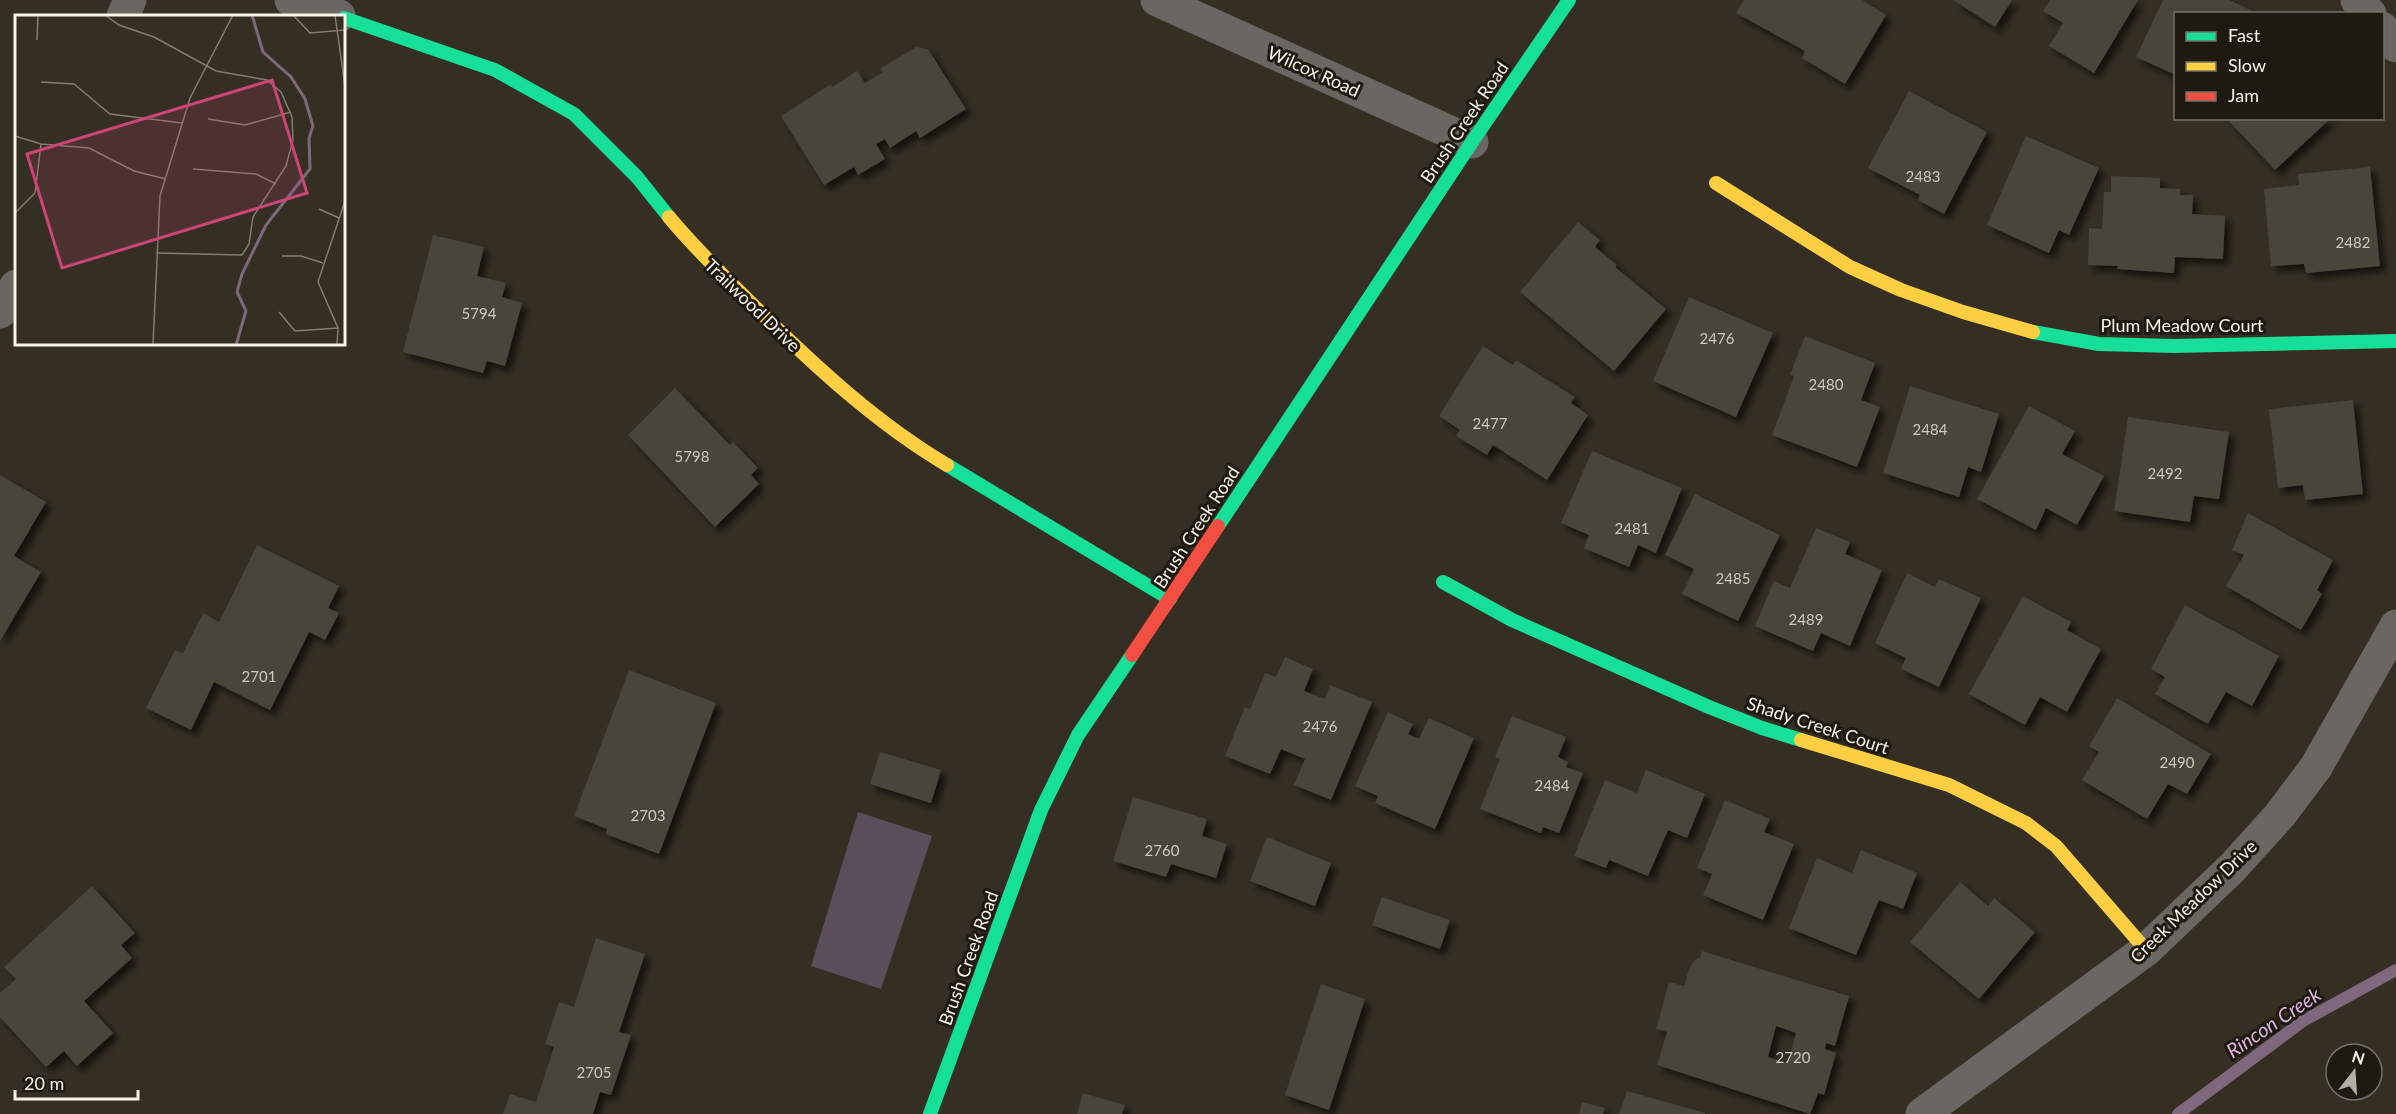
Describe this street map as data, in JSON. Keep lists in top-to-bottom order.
{
  "streets": {
    "street": [
      "Wilcox Road",
      "Brush Creek Road",
      "Trailwood Drive",
      "Plum Meadow Court",
      "Shady Creek Court",
      "Creek Meadow Drive"
    ]
  },
  "crossings": [
    ["Wilcox Road", "Brush Creek Road"],
    ["Brush Creek Road", "Trailwood Drive"],
    ["Shady Creek Court", "Creek Meadow Drive"]
  ],
  "water": ["Rincon Creek"],
  "house_numbers": [
    "2483",
    "2482",
    "5794",
    "2476",
    "2480",
    "2477",
    "2484",
    "5798",
    "2492",
    "2481",
    "2485",
    "2489",
    "2701",
    "2476",
    "2490",
    "2484",
    "2703",
    "2760",
    "2720",
    "2705"
  ],
  "legend": ["Fast", "Slow", "Jam"],
  "scale_bar": "20 m",
  "north": "top"
}
